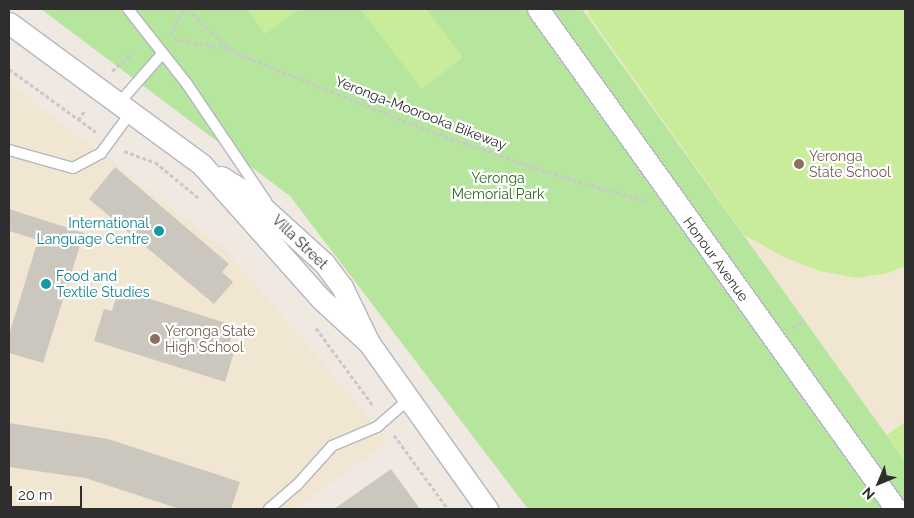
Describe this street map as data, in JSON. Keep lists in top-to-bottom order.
{
  "streets": {
    "street": ["Villa Street", "Honour Avenue"],
    "path": ["Yeronga-Moorooka Bikeway"]
  },
  "parks": ["Yeronga Memorial Park"],
  "places": [
    "Yeronga State School",
    "International Language Centre",
    "Food and Textile Studies",
    "Yeronga State High School"
  ],
  "scale_bar": "20 m",
  "north": "bottom left"
}
